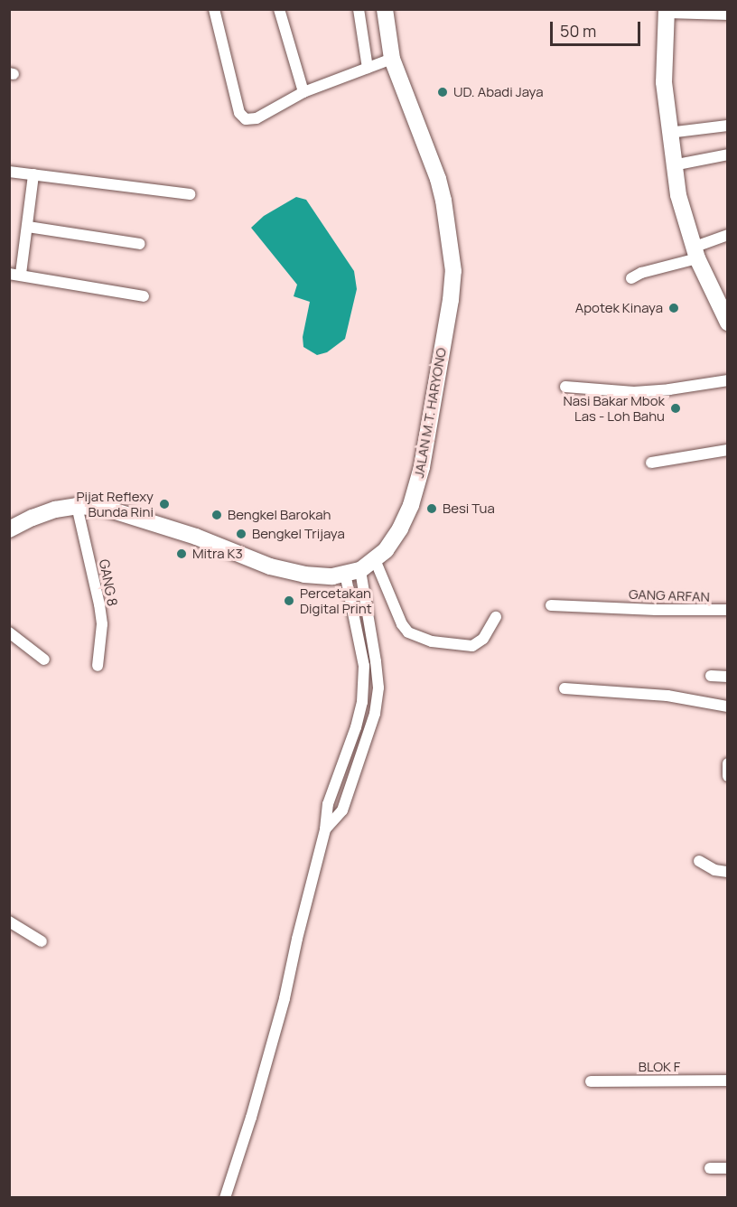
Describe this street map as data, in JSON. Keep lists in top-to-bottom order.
{
  "streets": {
    "main road": ["JALAN M.T. HARYONO"],
    "street": ["GANG 8", "GANG ARFAN", "BLOK F"]
  },
  "places": [
    "UD. Abadi Jaya",
    "Apotek Kinaya",
    "Nasi Bakar Mbok Las - Loh Bahu",
    "Pijat Reflexy Bunda Rini",
    "Besi Tua",
    "Bengkel Barokah",
    "Bengkel Trijaya",
    "Mitra K3",
    "Percetakan Digital Print"
  ],
  "scale_bar": "50 m"
}
